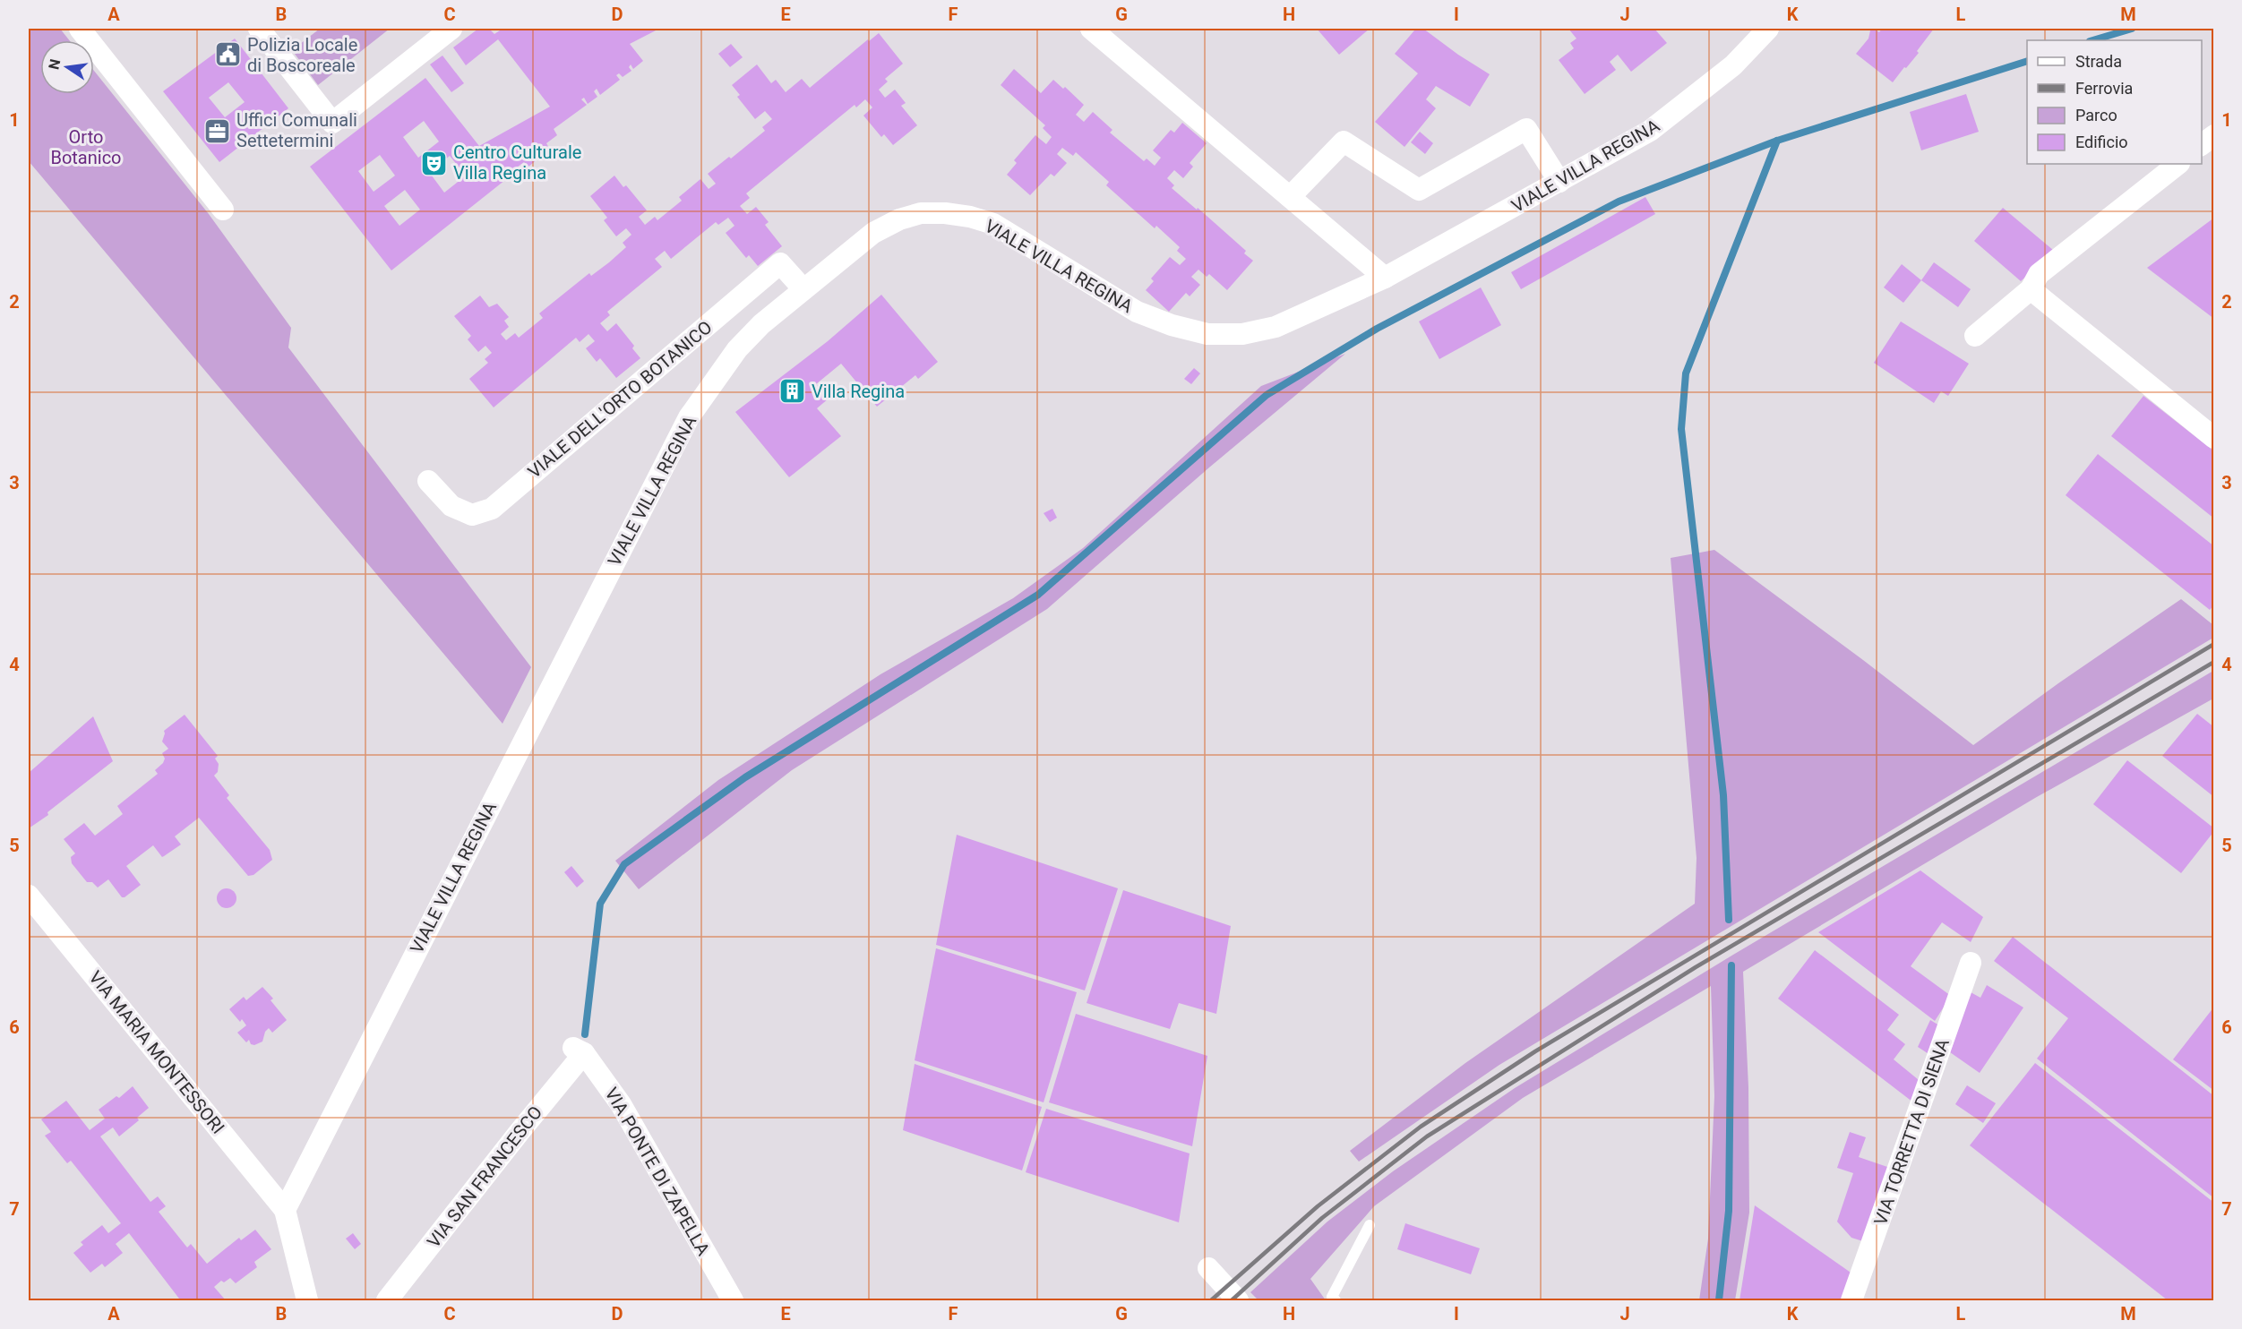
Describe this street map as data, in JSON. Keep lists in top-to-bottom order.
{
  "streets": {
    "street": [
      "VIALE VILLA REGINA",
      "VIALE DELL'ORTO BOTANICO",
      "VIA MARIA MONTESSORI",
      "VIA TORRETTA DI SIENA",
      "VIA PONTE DI ZAPELLA",
      "VIA SAN FRANCESCO"
    ]
  },
  "crossings": [
    ["VIALE VILLA REGINA", "VIALE DELL'ORTO BOTANICO"],
    ["VIALE VILLA REGINA", "VIA MARIA MONTESSORI"],
    ["VIA PONTE DI ZAPELLA", "VIA SAN FRANCESCO"]
  ],
  "parks": ["Orto Botanico"],
  "places": {
    "public building": ["Polizia Locale di Boscoreale"],
    "office": ["Uffici Comunali Settetermini"],
    "theatre": ["Centro Culturale Villa Regina"],
    "building": ["Villa Regina"]
  },
  "legend": [
    "Strada",
    "Ferrovia",
    "Parco",
    "Edificio"
  ],
  "north": "left",
  "grid": {
    "columns": [
      "A",
      "B",
      "C",
      "D",
      "E",
      "F",
      "G",
      "H",
      "I",
      "J",
      "K",
      "L",
      "M"
    ],
    "rows": [
      "1",
      "2",
      "3",
      "4",
      "5",
      "6",
      "7"
    ]
  }
}
